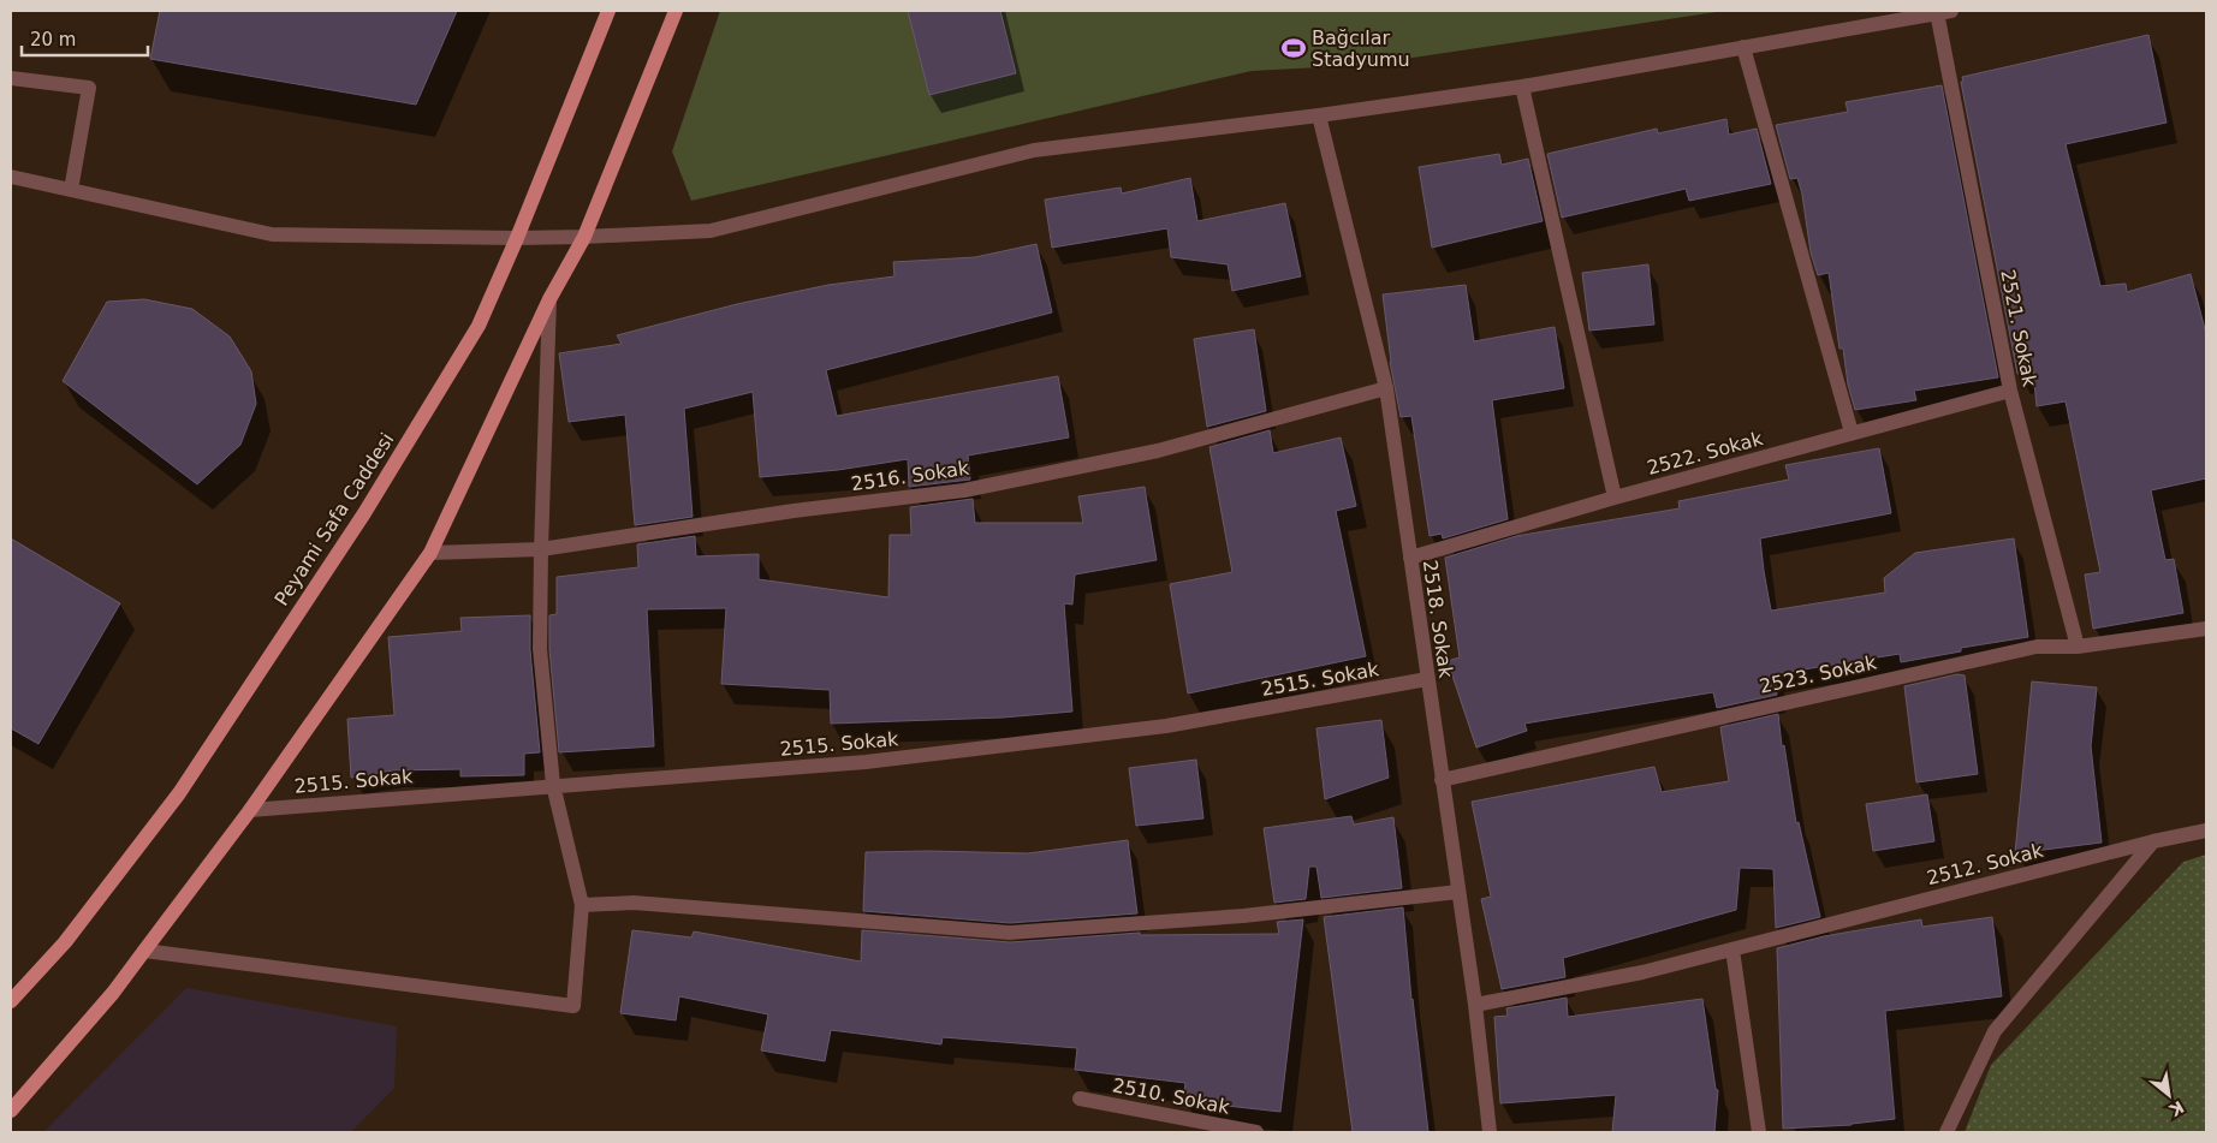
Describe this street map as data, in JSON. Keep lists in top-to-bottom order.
{
  "streets": {
    "main road": ["Peyami Safa Caddesi"],
    "street": [
      "2521. Sokak",
      "2522. Sokak",
      "2516. Sokak",
      "2518. Sokak",
      "2523. Sokak",
      "2515. Sokak",
      "2512. Sokak",
      "2510. Sokak"
    ]
  },
  "crossings": [
    ["2521. Sokak", "2522. Sokak"],
    ["2521. Sokak", "2523. Sokak"],
    ["2522. Sokak", "2518. Sokak"],
    ["2516. Sokak", "2518. Sokak"],
    ["2518. Sokak", "2523. Sokak"],
    ["2518. Sokak", "2515. Sokak"],
    ["2518. Sokak", "2512. Sokak"]
  ],
  "places": {
    "sports": ["Bağcılar Stadyumu"]
  },
  "scale_bar": "20 m",
  "north": "bottom right"
}
